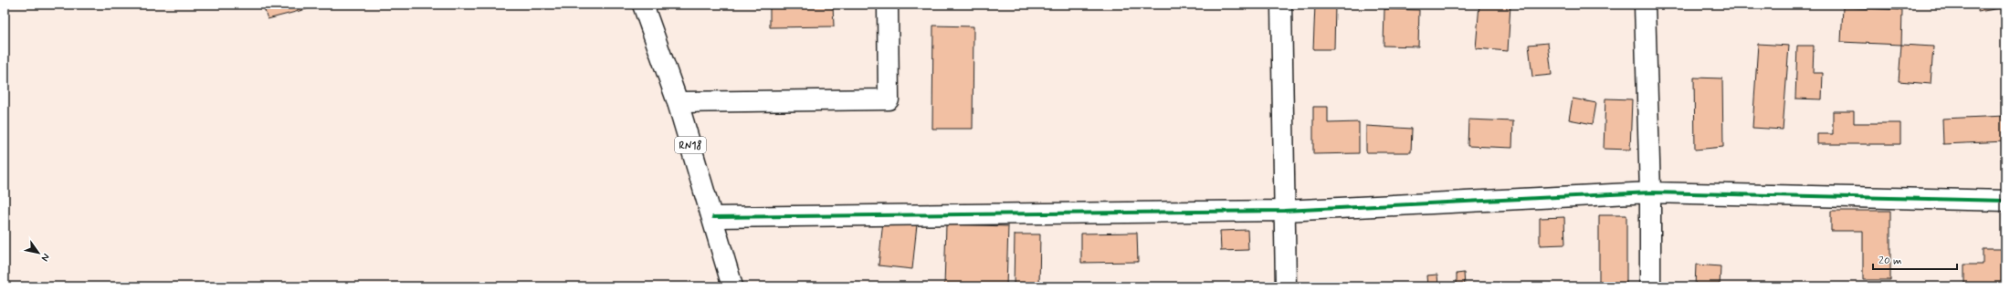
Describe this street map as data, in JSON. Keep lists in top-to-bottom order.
{
  "streets": {
    "street": ["RN18"]
  },
  "scale_bar": "20 m",
  "north": "bottom right"
}
